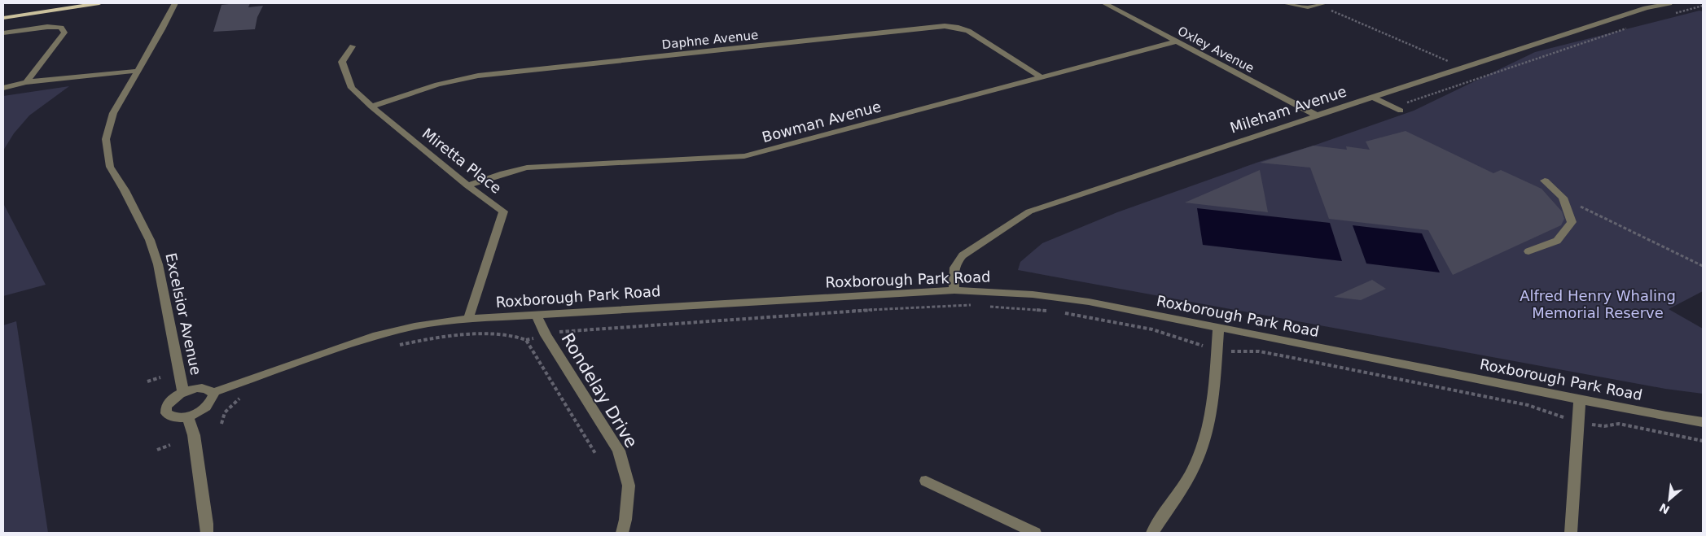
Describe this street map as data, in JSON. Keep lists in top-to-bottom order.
{
  "streets": {
    "street": [
      "Daphne Avenue",
      "Oxley Avenue",
      "Mileham Avenue",
      "Bowman Avenue",
      "Miretta Place",
      "Roxborough Park Road",
      "Excelsior Avenue",
      "Rondelay Drive"
    ]
  },
  "crossings": [
    ["Daphne Avenue", "Bowman Avenue"],
    ["Daphne Avenue", "Miretta Place"],
    ["Oxley Avenue", "Mileham Avenue"],
    ["Oxley Avenue", "Bowman Avenue"],
    ["Mileham Avenue", "Roxborough Park Road"],
    ["Bowman Avenue", "Miretta Place"],
    ["Miretta Place", "Roxborough Park Road"],
    ["Roxborough Park Road", "Rondelay Drive"]
  ],
  "parks": ["Alfred Henry Whaling Memorial Reserve"],
  "north": "bottom left"
}
